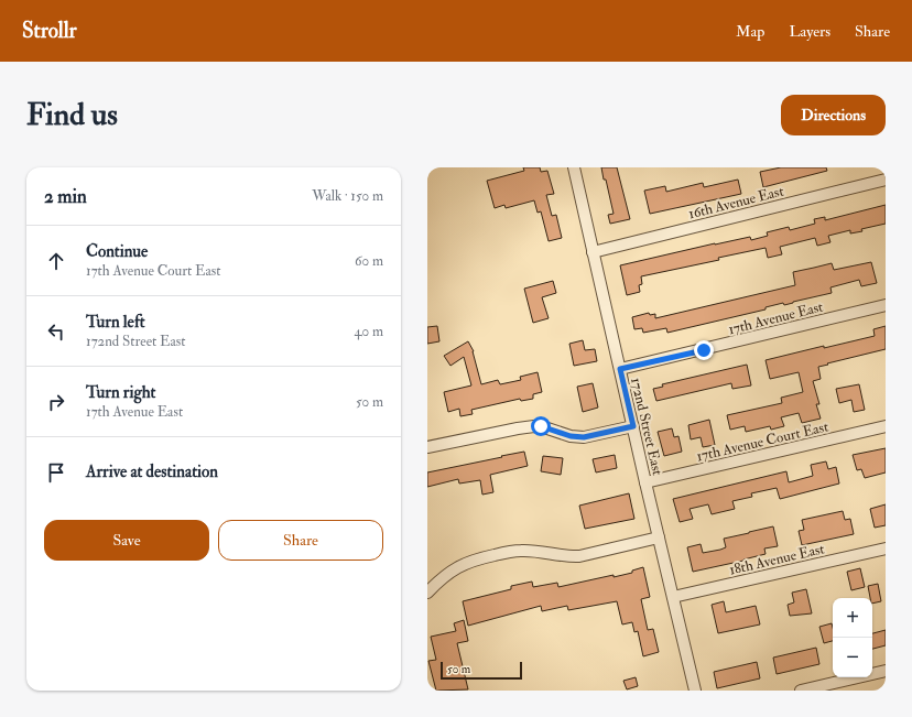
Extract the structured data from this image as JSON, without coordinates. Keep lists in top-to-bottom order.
{
  "streets": {
    "street": [
      "16th Avenue East",
      "17th Avenue East",
      "172nd Street East",
      "17th Avenue Court East",
      "18th Avenue East"
    ]
  },
  "crossings": [
    ["16th Avenue East", "172nd Street East"],
    ["17th Avenue East", "172nd Street East"],
    ["172nd Street East", "17th Avenue Court East"],
    ["172nd Street East", "18th Avenue East"]
  ],
  "scale_bar": "50 m",
  "page": {
    "header": "Strollr",
    "nav": ["Map", "Layers", "Share"],
    "buttons": [
      "Directions",
      ["Save", "Share"]
    ],
    "title": "Find us",
    "heading": ["2 min", "Walk · 150 m"],
    "list": [
      ["Continue", "17th Avenue Court East", "60 m"],
      ["Turn left", "172nd Street East", "40 m"],
      ["Turn right", "17th Avenue East", "50 m"],
      "Arrive at destination"
    ],
    "map_buttons": ["+", "−"],
    "scale": "50 m"
  }
}
